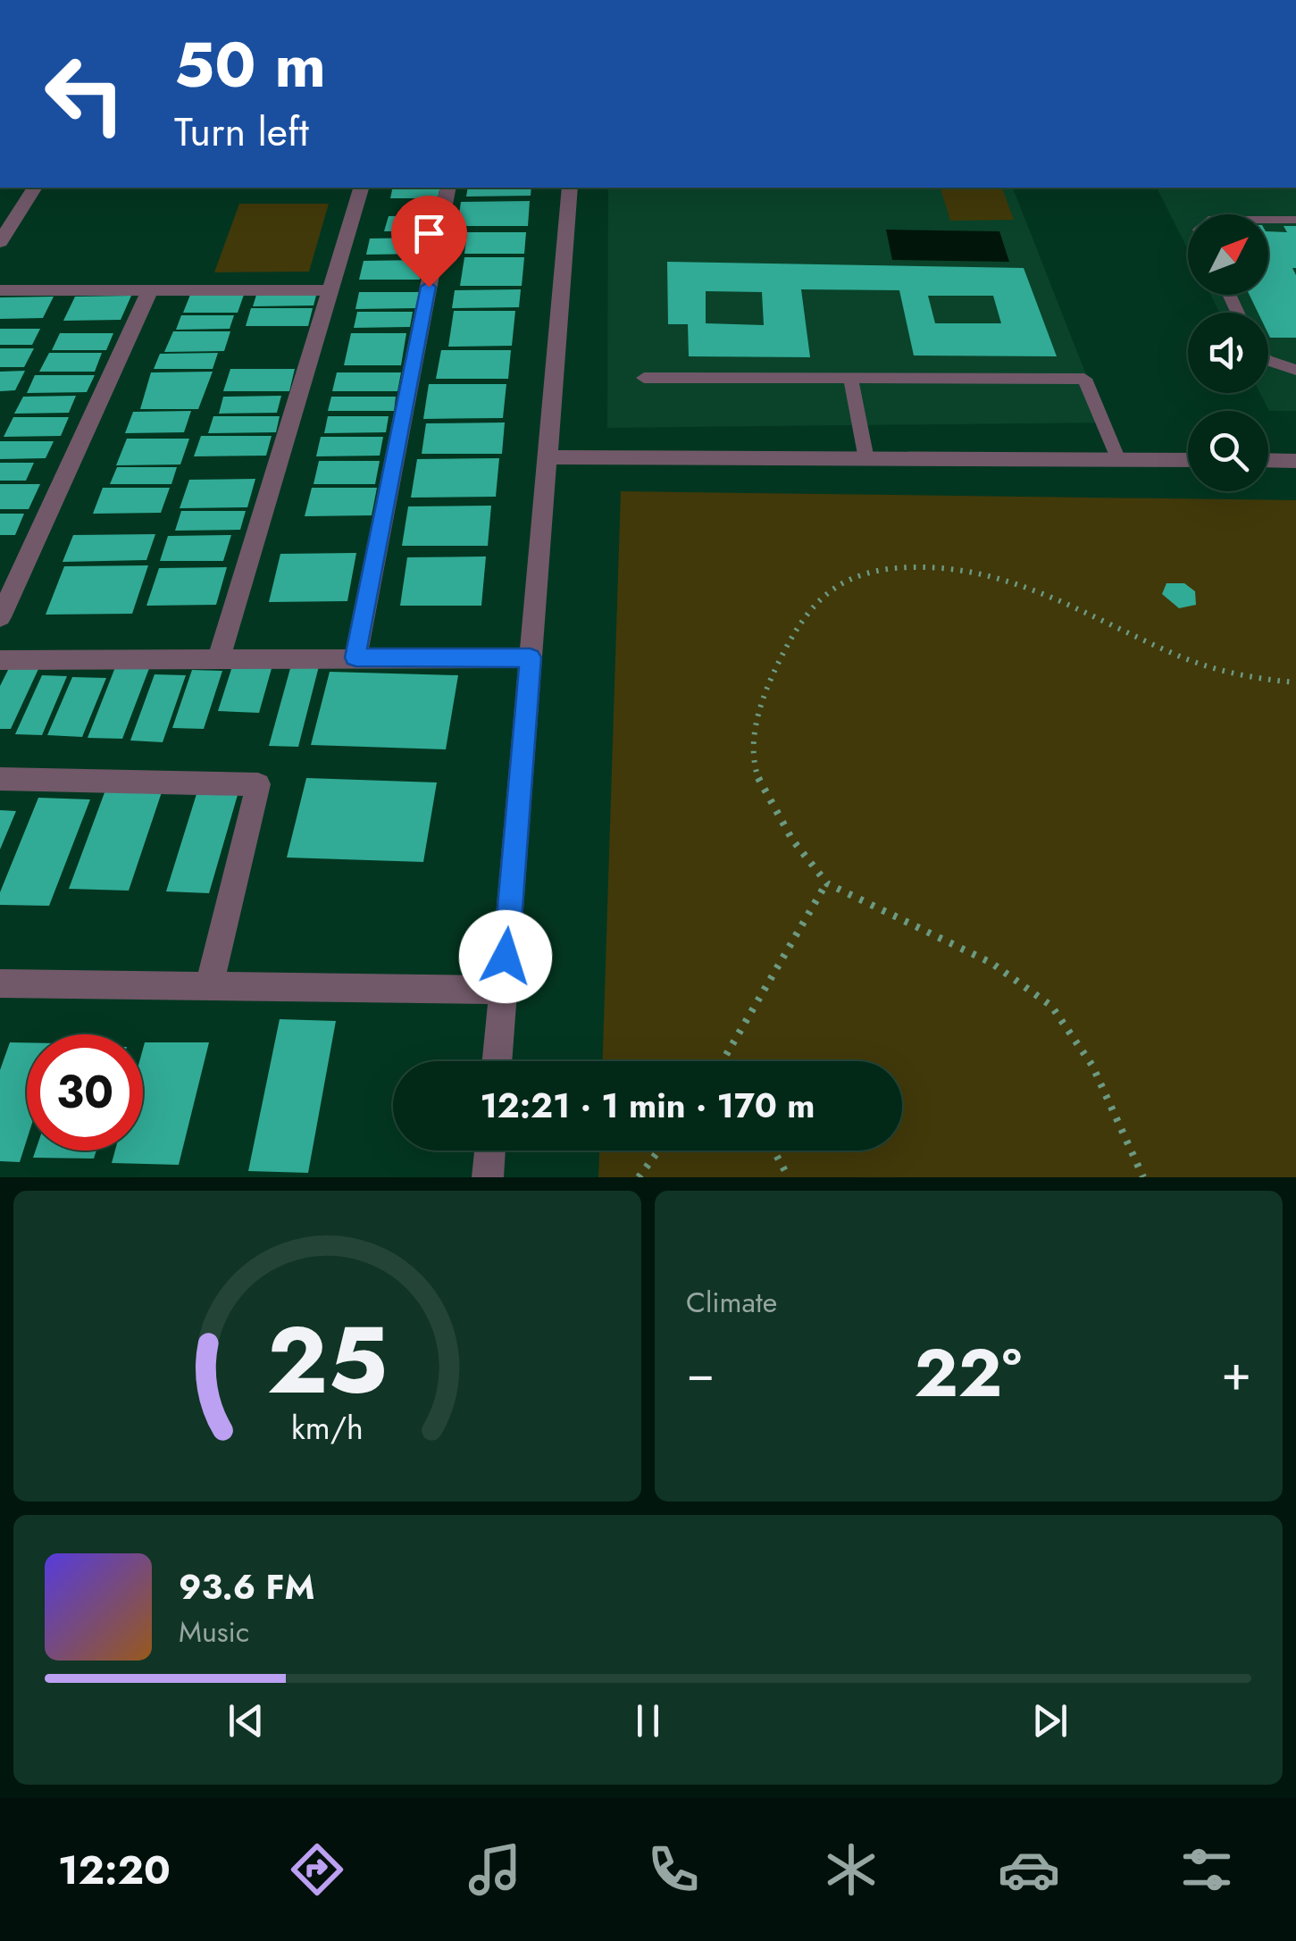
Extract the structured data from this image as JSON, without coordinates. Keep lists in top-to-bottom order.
{
  "north": "top right",
  "page": {
    "turn": ["50 m", "Turn left"],
    "limit": "30",
    "trip": "12:21 · 1 min · 170 m",
    "tile": "Climate",
    "heat": ["−", "22°", "+"],
    "song": ["93.6 FM", "Music"],
    "tabs": "12:20",
    "gauge": ["25", "km/h"]
  }
}
